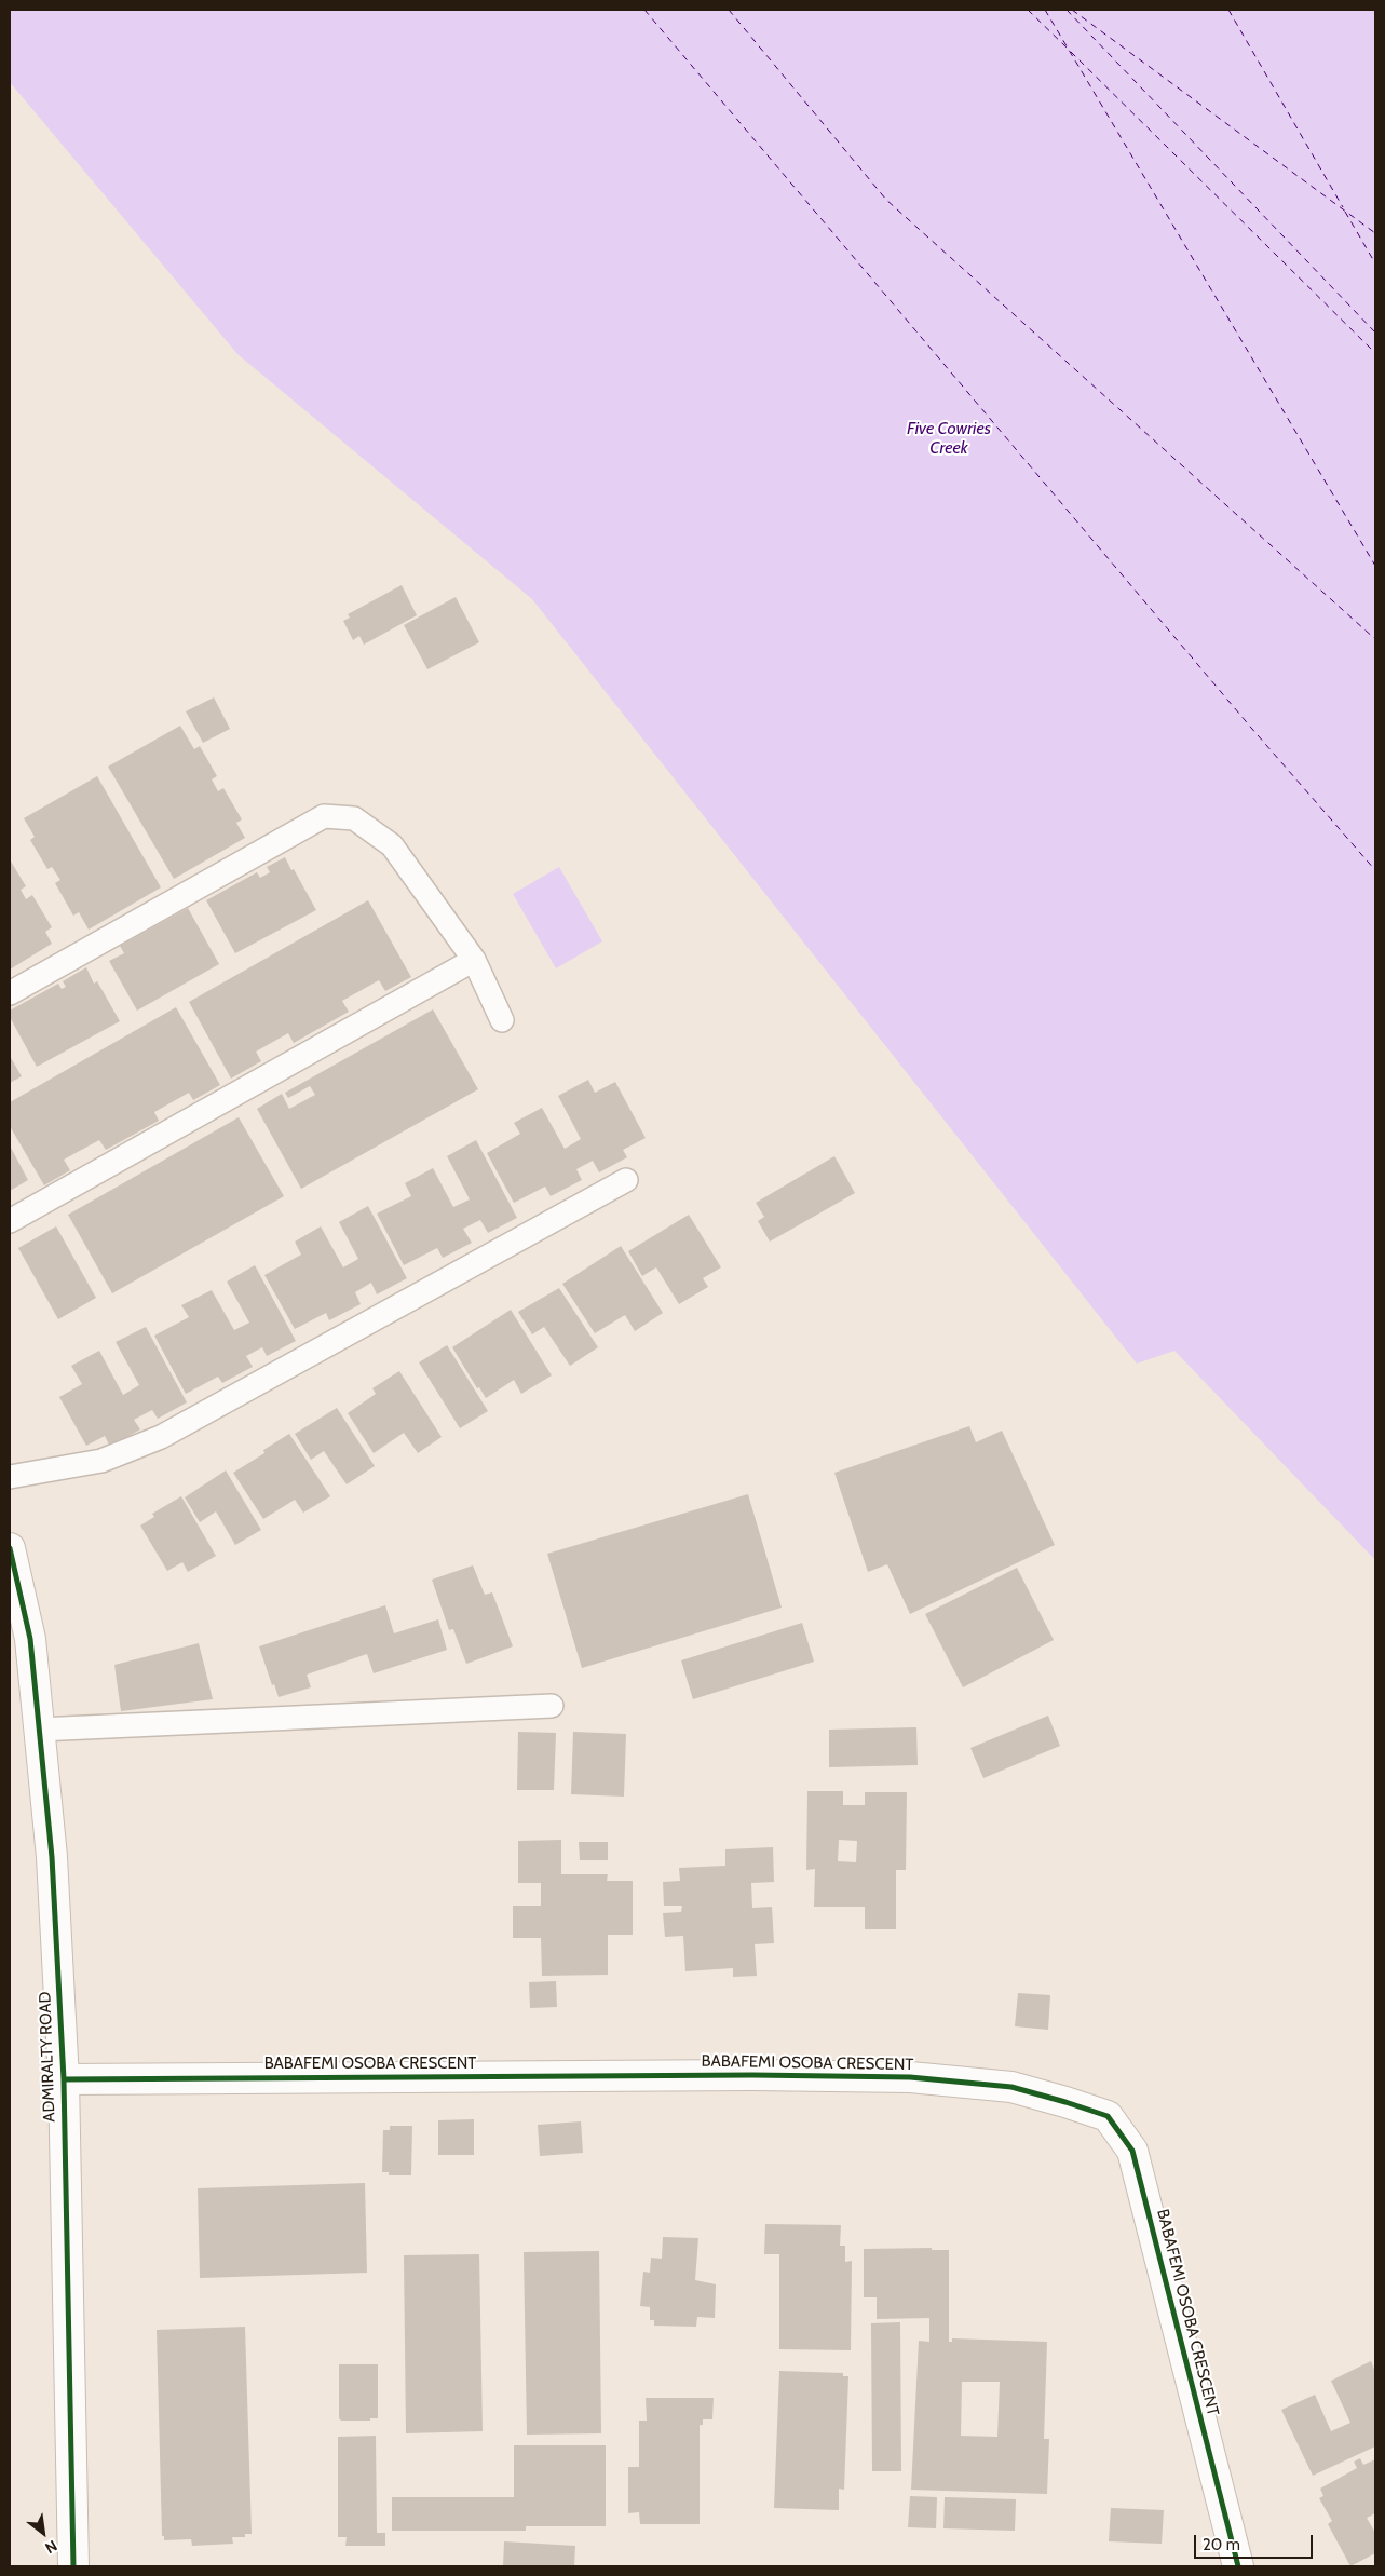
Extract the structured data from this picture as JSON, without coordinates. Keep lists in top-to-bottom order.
{
  "streets": {
    "street": ["ADMIRALTY ROAD", "BABAFEMI OSOBA CRESCENT"]
  },
  "crossings": [
    ["ADMIRALTY ROAD", "BABAFEMI OSOBA CRESCENT"]
  ],
  "water": ["Five Cowries Creek"],
  "scale_bar": "20 m",
  "north": "bottom right"
}
